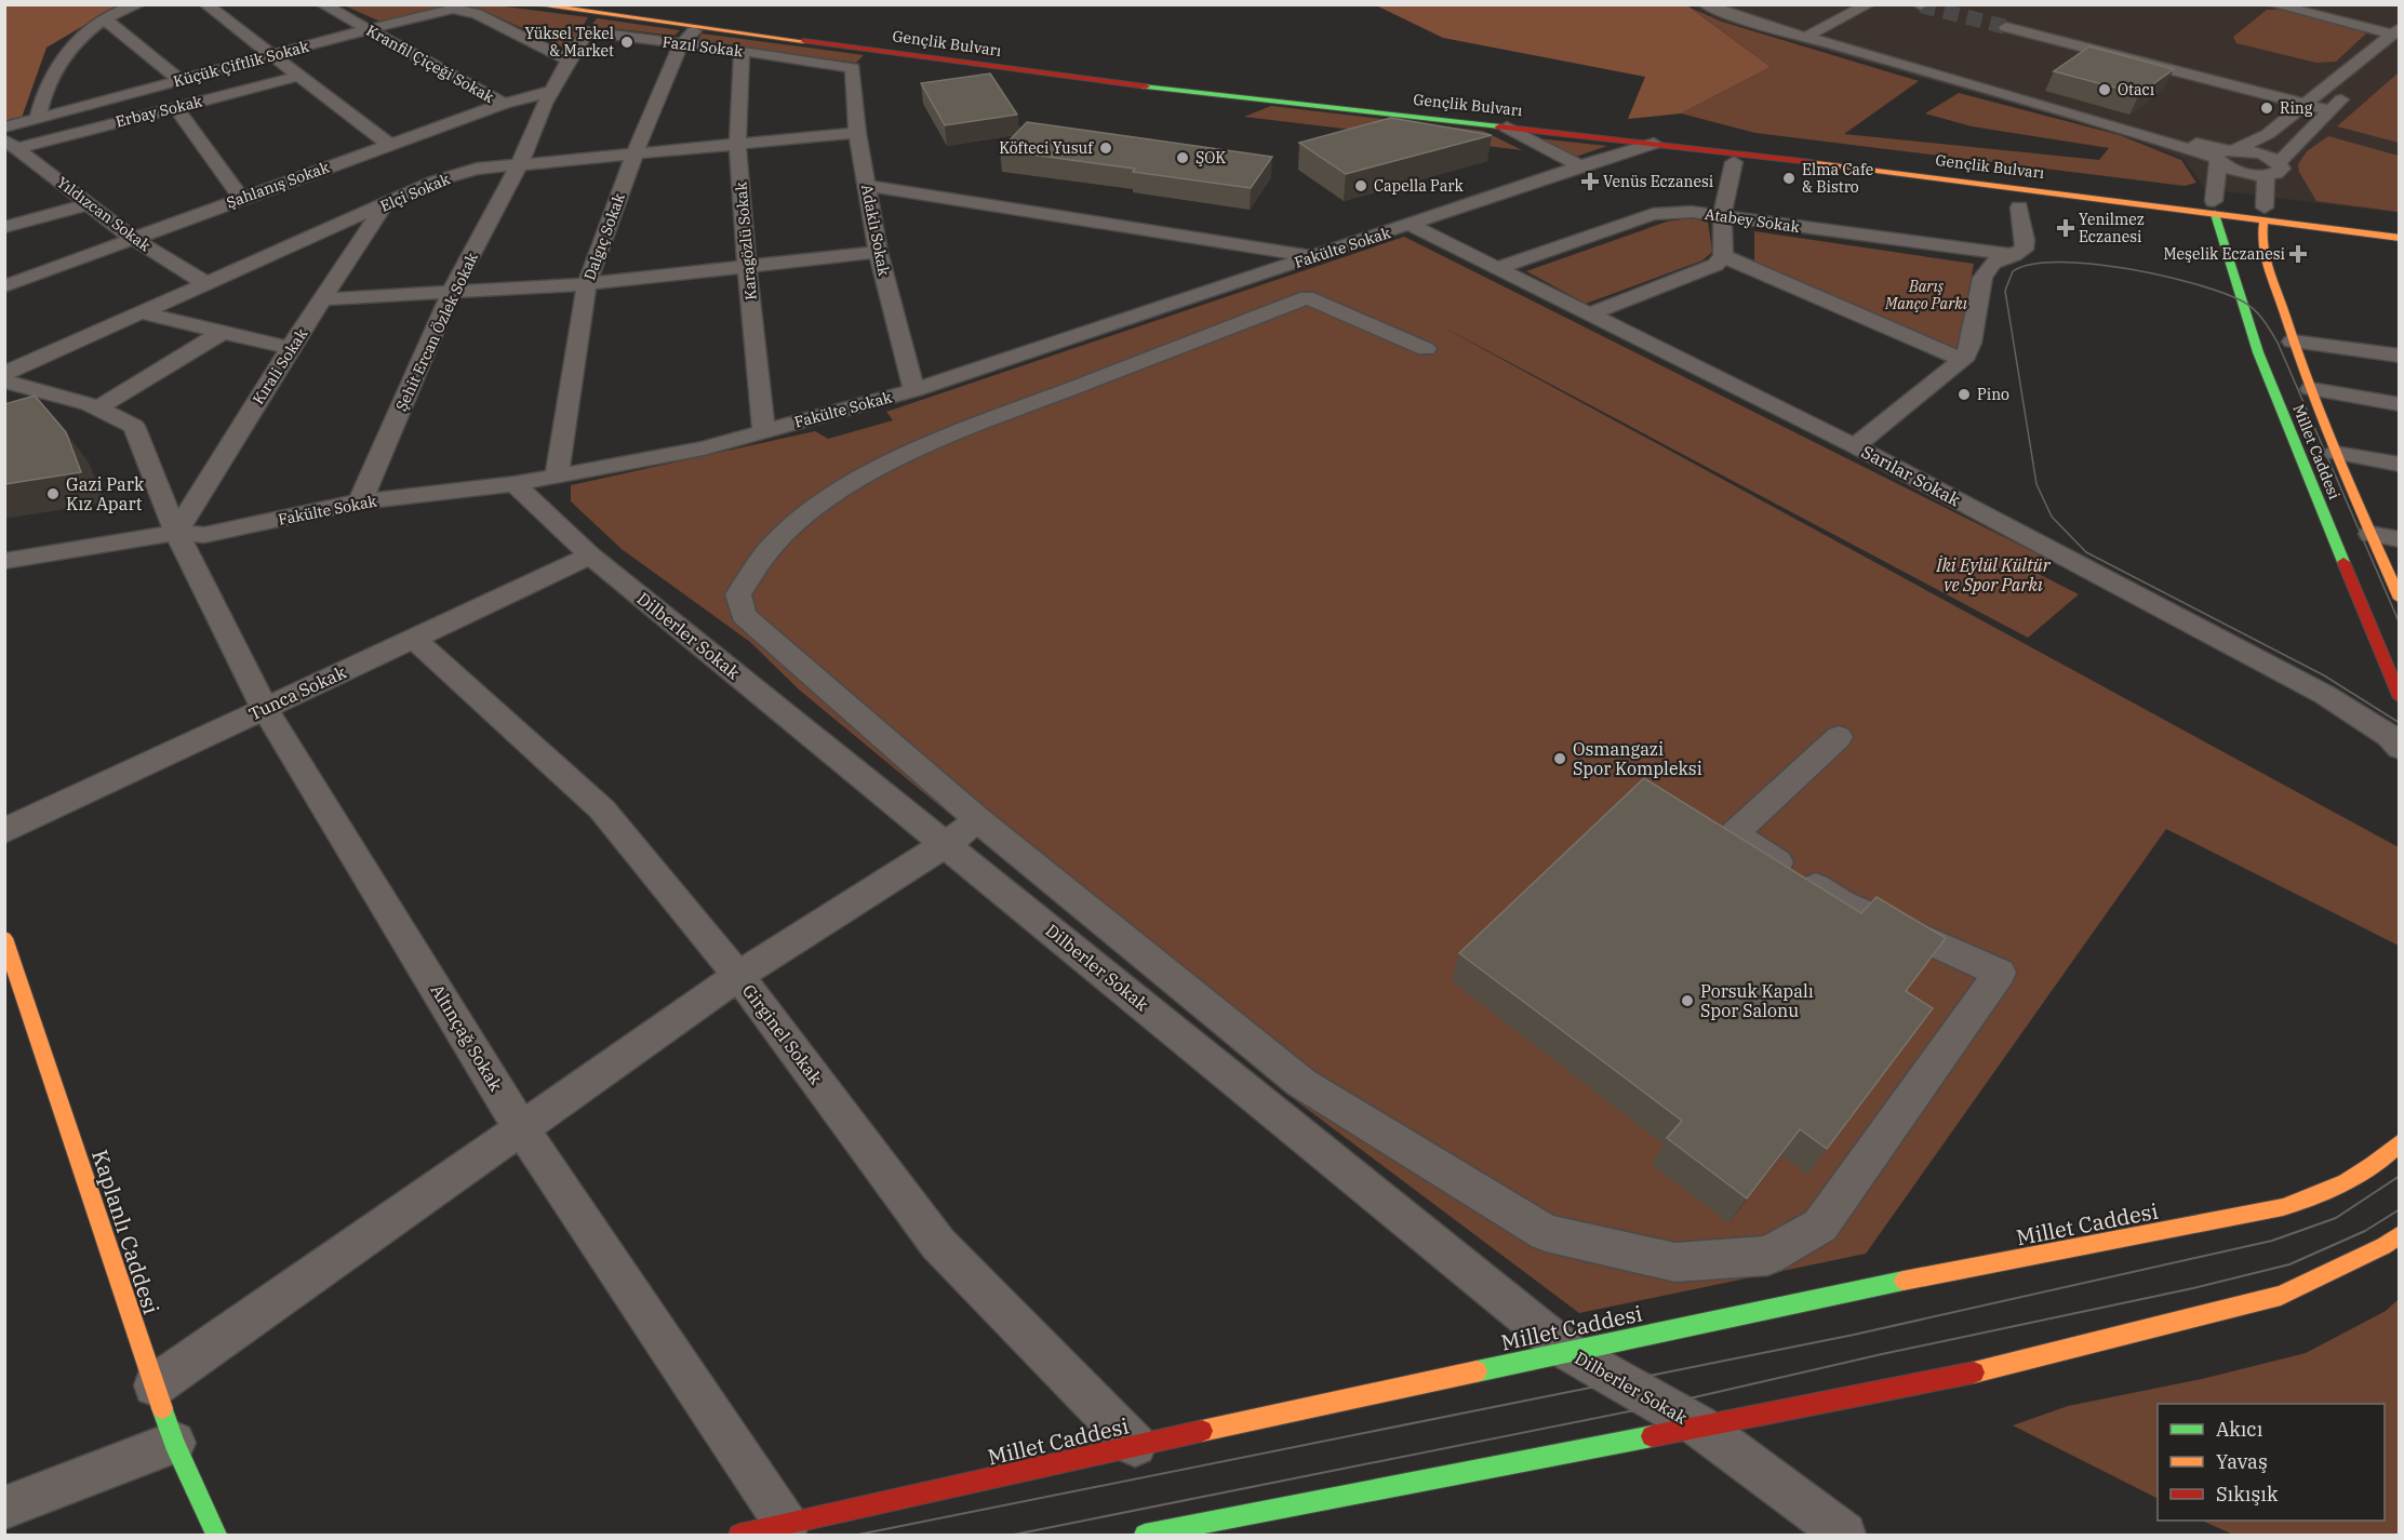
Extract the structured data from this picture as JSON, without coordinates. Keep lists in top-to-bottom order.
{
  "streets": {
    "main road": ["Gençlik Bulvarı", "Millet Caddesi", "Kaplanlı Caddesi"],
    "street": [
      "Fazıl Sokak",
      "Küçük Çiftlik Sokak",
      "Kranfil Çiçeği Sokak",
      "Erbay Sokak",
      "Şahlanış Sokak",
      "Elçi Sokak",
      "Yıldızcan Sokak",
      "Atabey Sokak",
      "Adaklı Sokak",
      "Dalgıç Sokak",
      "Karagözlü Sokak",
      "Fakülte Sokak",
      "Şehit Ercan Özlek Sokak",
      "Kırali Sokak",
      "Sarılar Sokak",
      "Dilberler Sokak",
      "Tunca Sokak",
      "Girginel Sokak",
      "Altınçağ Sokak"
    ]
  },
  "crossings": [
    ["Gençlik Bulvarı", "Fakülte Sokak"],
    ["Gençlik Bulvarı", "Millet Caddesi"],
    ["Fazıl Sokak", "Küçük Çiftlik Sokak"],
    ["Fazıl Sokak", "Adaklı Sokak"],
    ["Fazıl Sokak", "Dalgıç Sokak"],
    ["Fazıl Sokak", "Karagözlü Sokak"],
    ["Küçük Çiftlik Sokak", "Kranfil Çiçeği Sokak"],
    ["Kranfil Çiçeği Sokak", "Şahlanış Sokak"],
    ["Erbay Sokak", "Yıldızcan Sokak"],
    ["Şahlanış Sokak", "Yıldızcan Sokak"],
    ["Elçi Sokak", "Yıldızcan Sokak"],
    ["Elçi Sokak", "Adaklı Sokak"],
    ["Elçi Sokak", "Dalgıç Sokak"],
    ["Elçi Sokak", "Karagözlü Sokak"],
    ["Elçi Sokak", "Şehit Ercan Özlek Sokak"],
    ["Elçi Sokak", "Kırali Sokak"],
    ["Atabey Sokak", "Sarılar Sokak"],
    ["Adaklı Sokak", "Fakülte Sokak"],
    ["Dalgıç Sokak", "Fakülte Sokak"],
    ["Karagözlü Sokak", "Fakülte Sokak"],
    ["Fakülte Sokak", "Şehit Ercan Özlek Sokak"],
    ["Fakülte Sokak", "Kırali Sokak"],
    ["Fakülte Sokak", "Sarılar Sokak"],
    ["Fakülte Sokak", "Dilberler Sokak"],
    ["Fakülte Sokak", "Altınçağ Sokak"],
    ["Kırali Sokak", "Altınçağ Sokak"],
    ["Millet Caddesi", "Dilberler Sokak"],
    ["Millet Caddesi", "Girginel Sokak"],
    ["Millet Caddesi", "Altınçağ Sokak"],
    ["Dilberler Sokak", "Tunca Sokak"],
    ["Tunca Sokak", "Girginel Sokak"],
    ["Tunca Sokak", "Altınçağ Sokak"]
  ],
  "parks": ["Barış Manço Parkı", "İki Eylül Kültür ve Spor Parkı"],
  "places": {
    "other": [
      "Yüksel Tekel & Market",
      "Otacı",
      "Ring",
      "Köfteci Yusuf",
      "ŞOK",
      "Elma Cafe & Bistro",
      "Capella Park",
      "Pino",
      "Gazi Park Kız Apart",
      "Osmangazi Spor Kompleksi",
      "Porsuk Kapalı Spor Salonu"
    ],
    "health": ["Venüs Eczanesi", "Yenilmez Eczanesi", "Meşelik Eczanesi"]
  },
  "legend": ["Akıcı", "Yavaş", "Sıkışık"]
}
